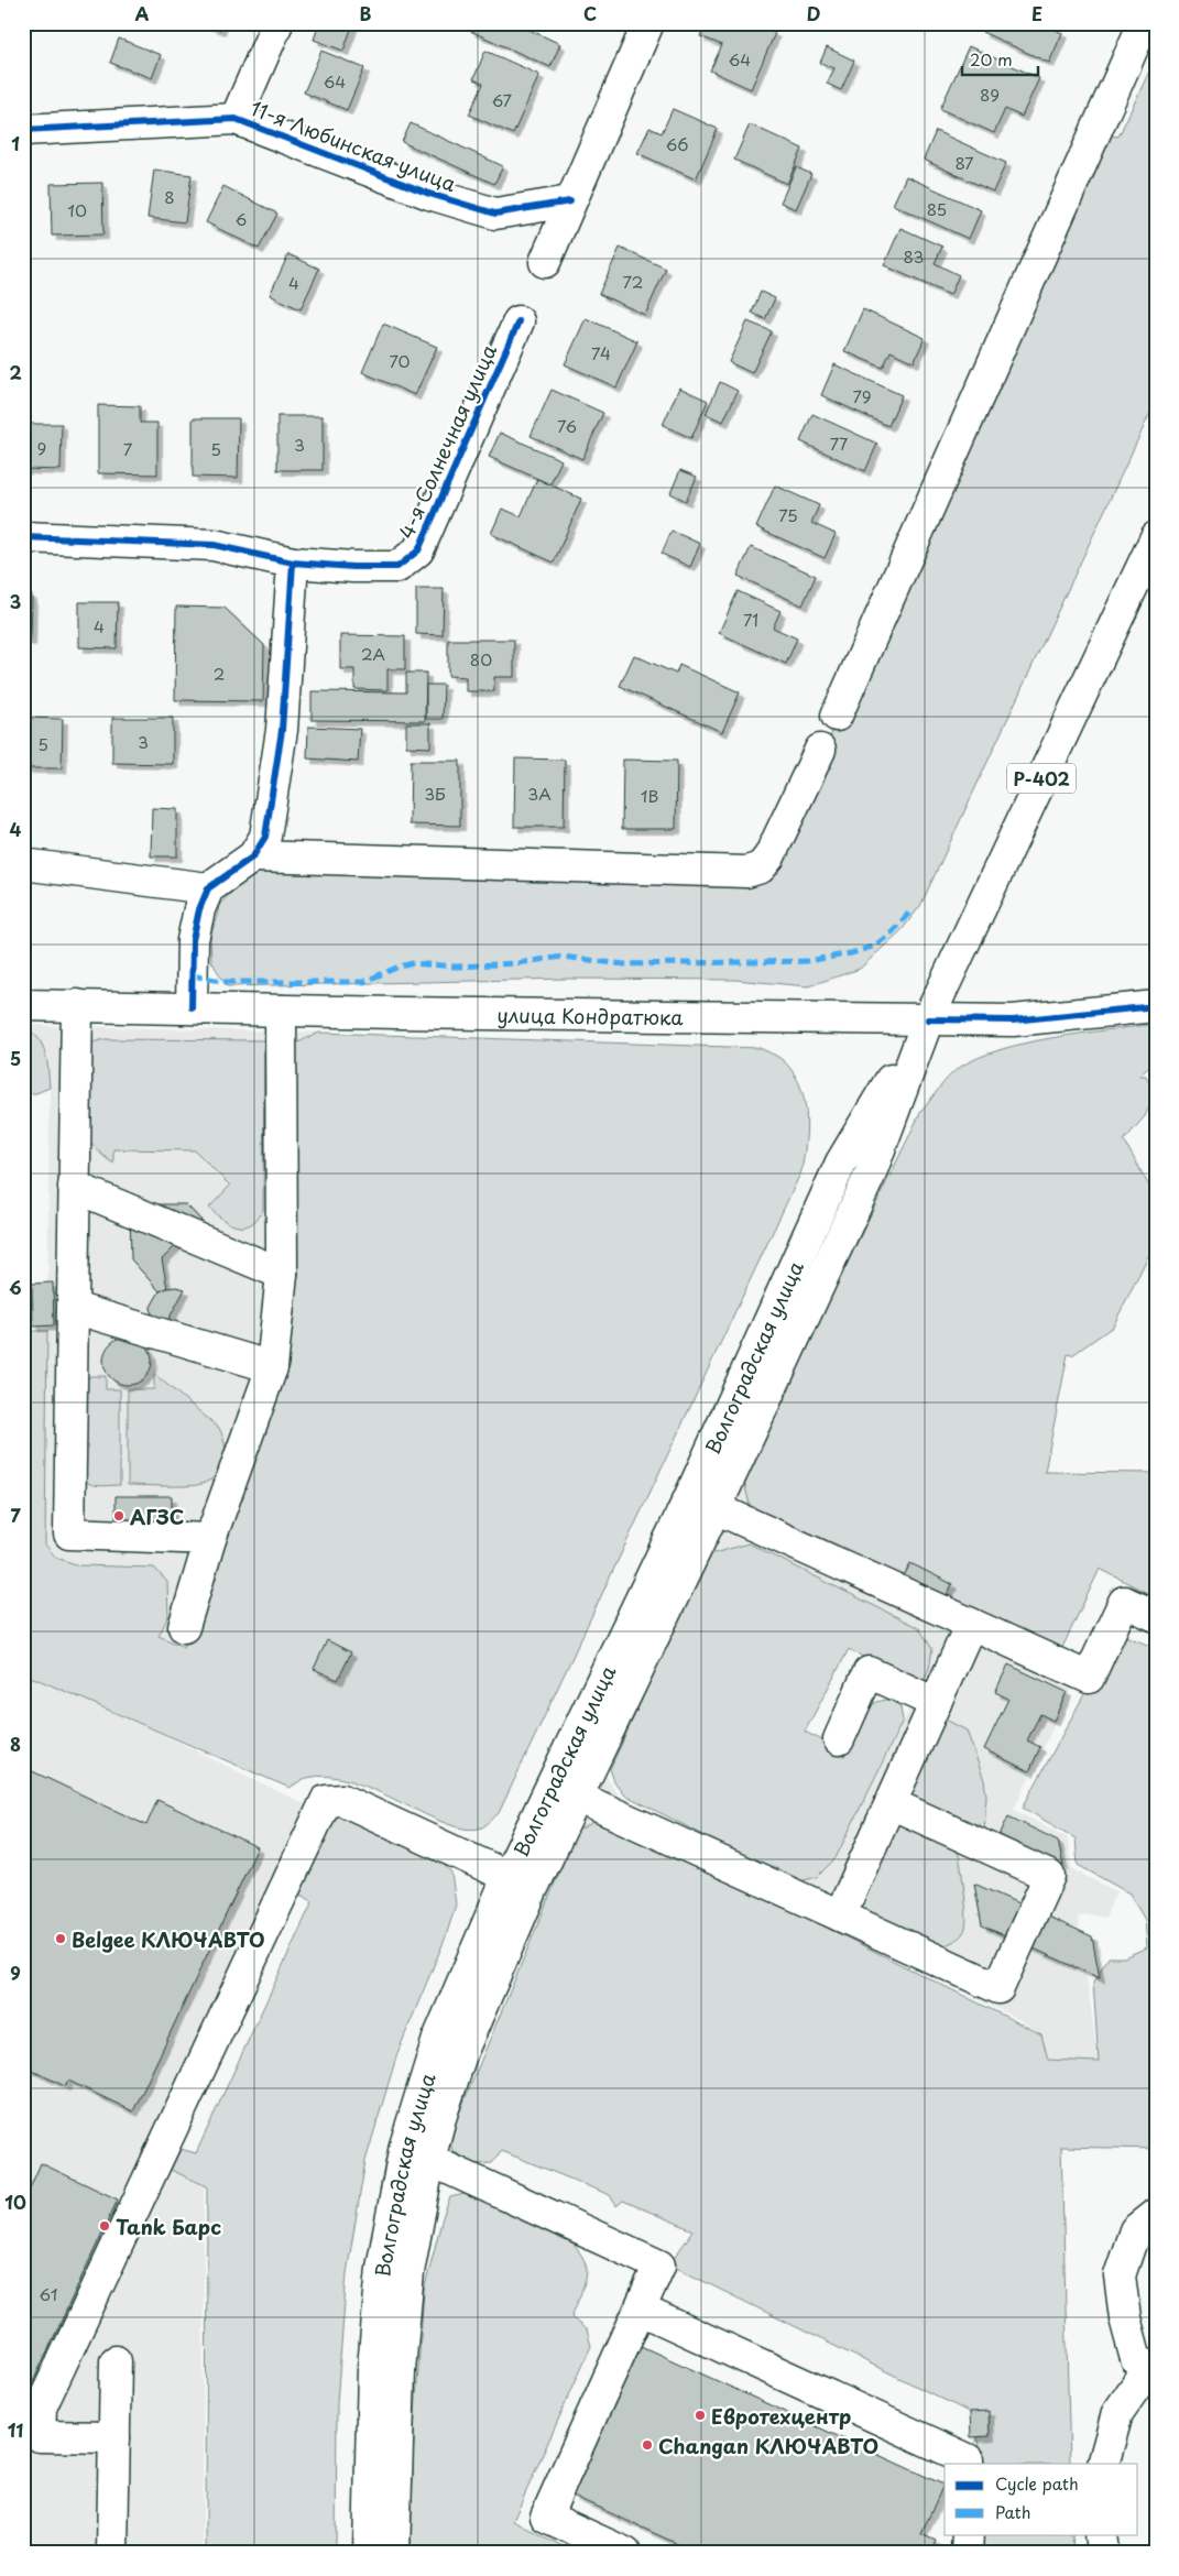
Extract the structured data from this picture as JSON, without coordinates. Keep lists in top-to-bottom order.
{
  "streets": {
    "main road": [
      "11-я Любинская улица",
      "4-я Солнечная улица",
      "Р-402",
      "улица Кондратюка",
      "Волгоградская улица"
    ]
  },
  "crossings": [
    ["улица Кондратюка", "Волгоградская улица"]
  ],
  "places": [
    "АГЗС",
    "Belgee КЛЮЧАВТО",
    "Tank Барс",
    "Евротехцентр",
    "Changan КЛЮЧАВТО"
  ],
  "house_numbers": [
    "64",
    "64",
    "89",
    "67",
    "66",
    "87",
    "8",
    "85",
    "10",
    "6",
    "83",
    "72",
    "4",
    "74",
    "70",
    "79",
    "76",
    "77",
    "3",
    "9",
    "7",
    "5",
    "75",
    "71",
    "4",
    "2А",
    "80",
    "2",
    "3",
    "5",
    "3Б",
    "3А",
    "1В",
    "61"
  ],
  "legend": ["Cycle path", "Path"],
  "scale_bar": "20 m",
  "grid": {
    "columns": [
      "A",
      "B",
      "C",
      "D",
      "E"
    ],
    "rows": [
      "1",
      "2",
      "3",
      "4",
      "5",
      "6",
      "7",
      "8",
      "9",
      "10",
      "11"
    ]
  }
}
